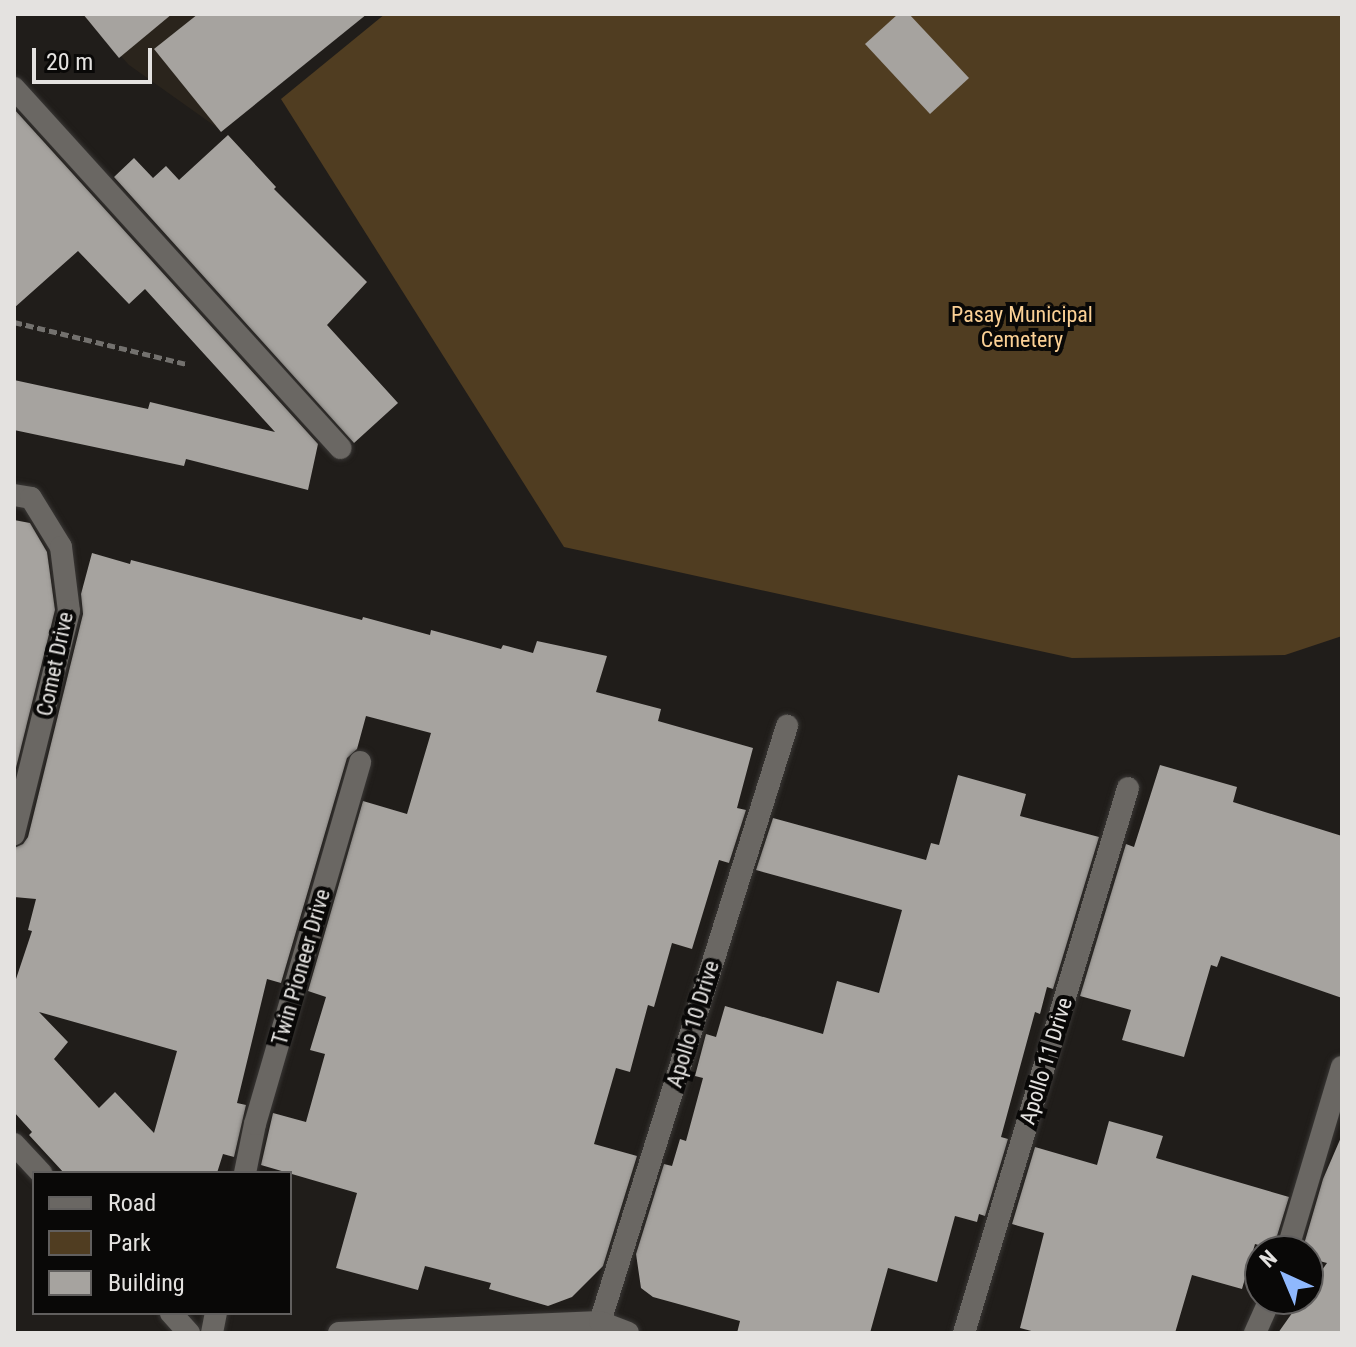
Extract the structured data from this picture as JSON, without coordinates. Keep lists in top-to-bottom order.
{
  "streets": {
    "street": [
      "Comet Drive",
      "Twin Pioneer Drive",
      "Apollo 10 Drive",
      "Apollo 11 Drive"
    ]
  },
  "parks": ["Pasay Municipal Cemetery"],
  "legend": ["Road", "Park", "Building"],
  "scale_bar": "20 m",
  "north": "top left"
}
